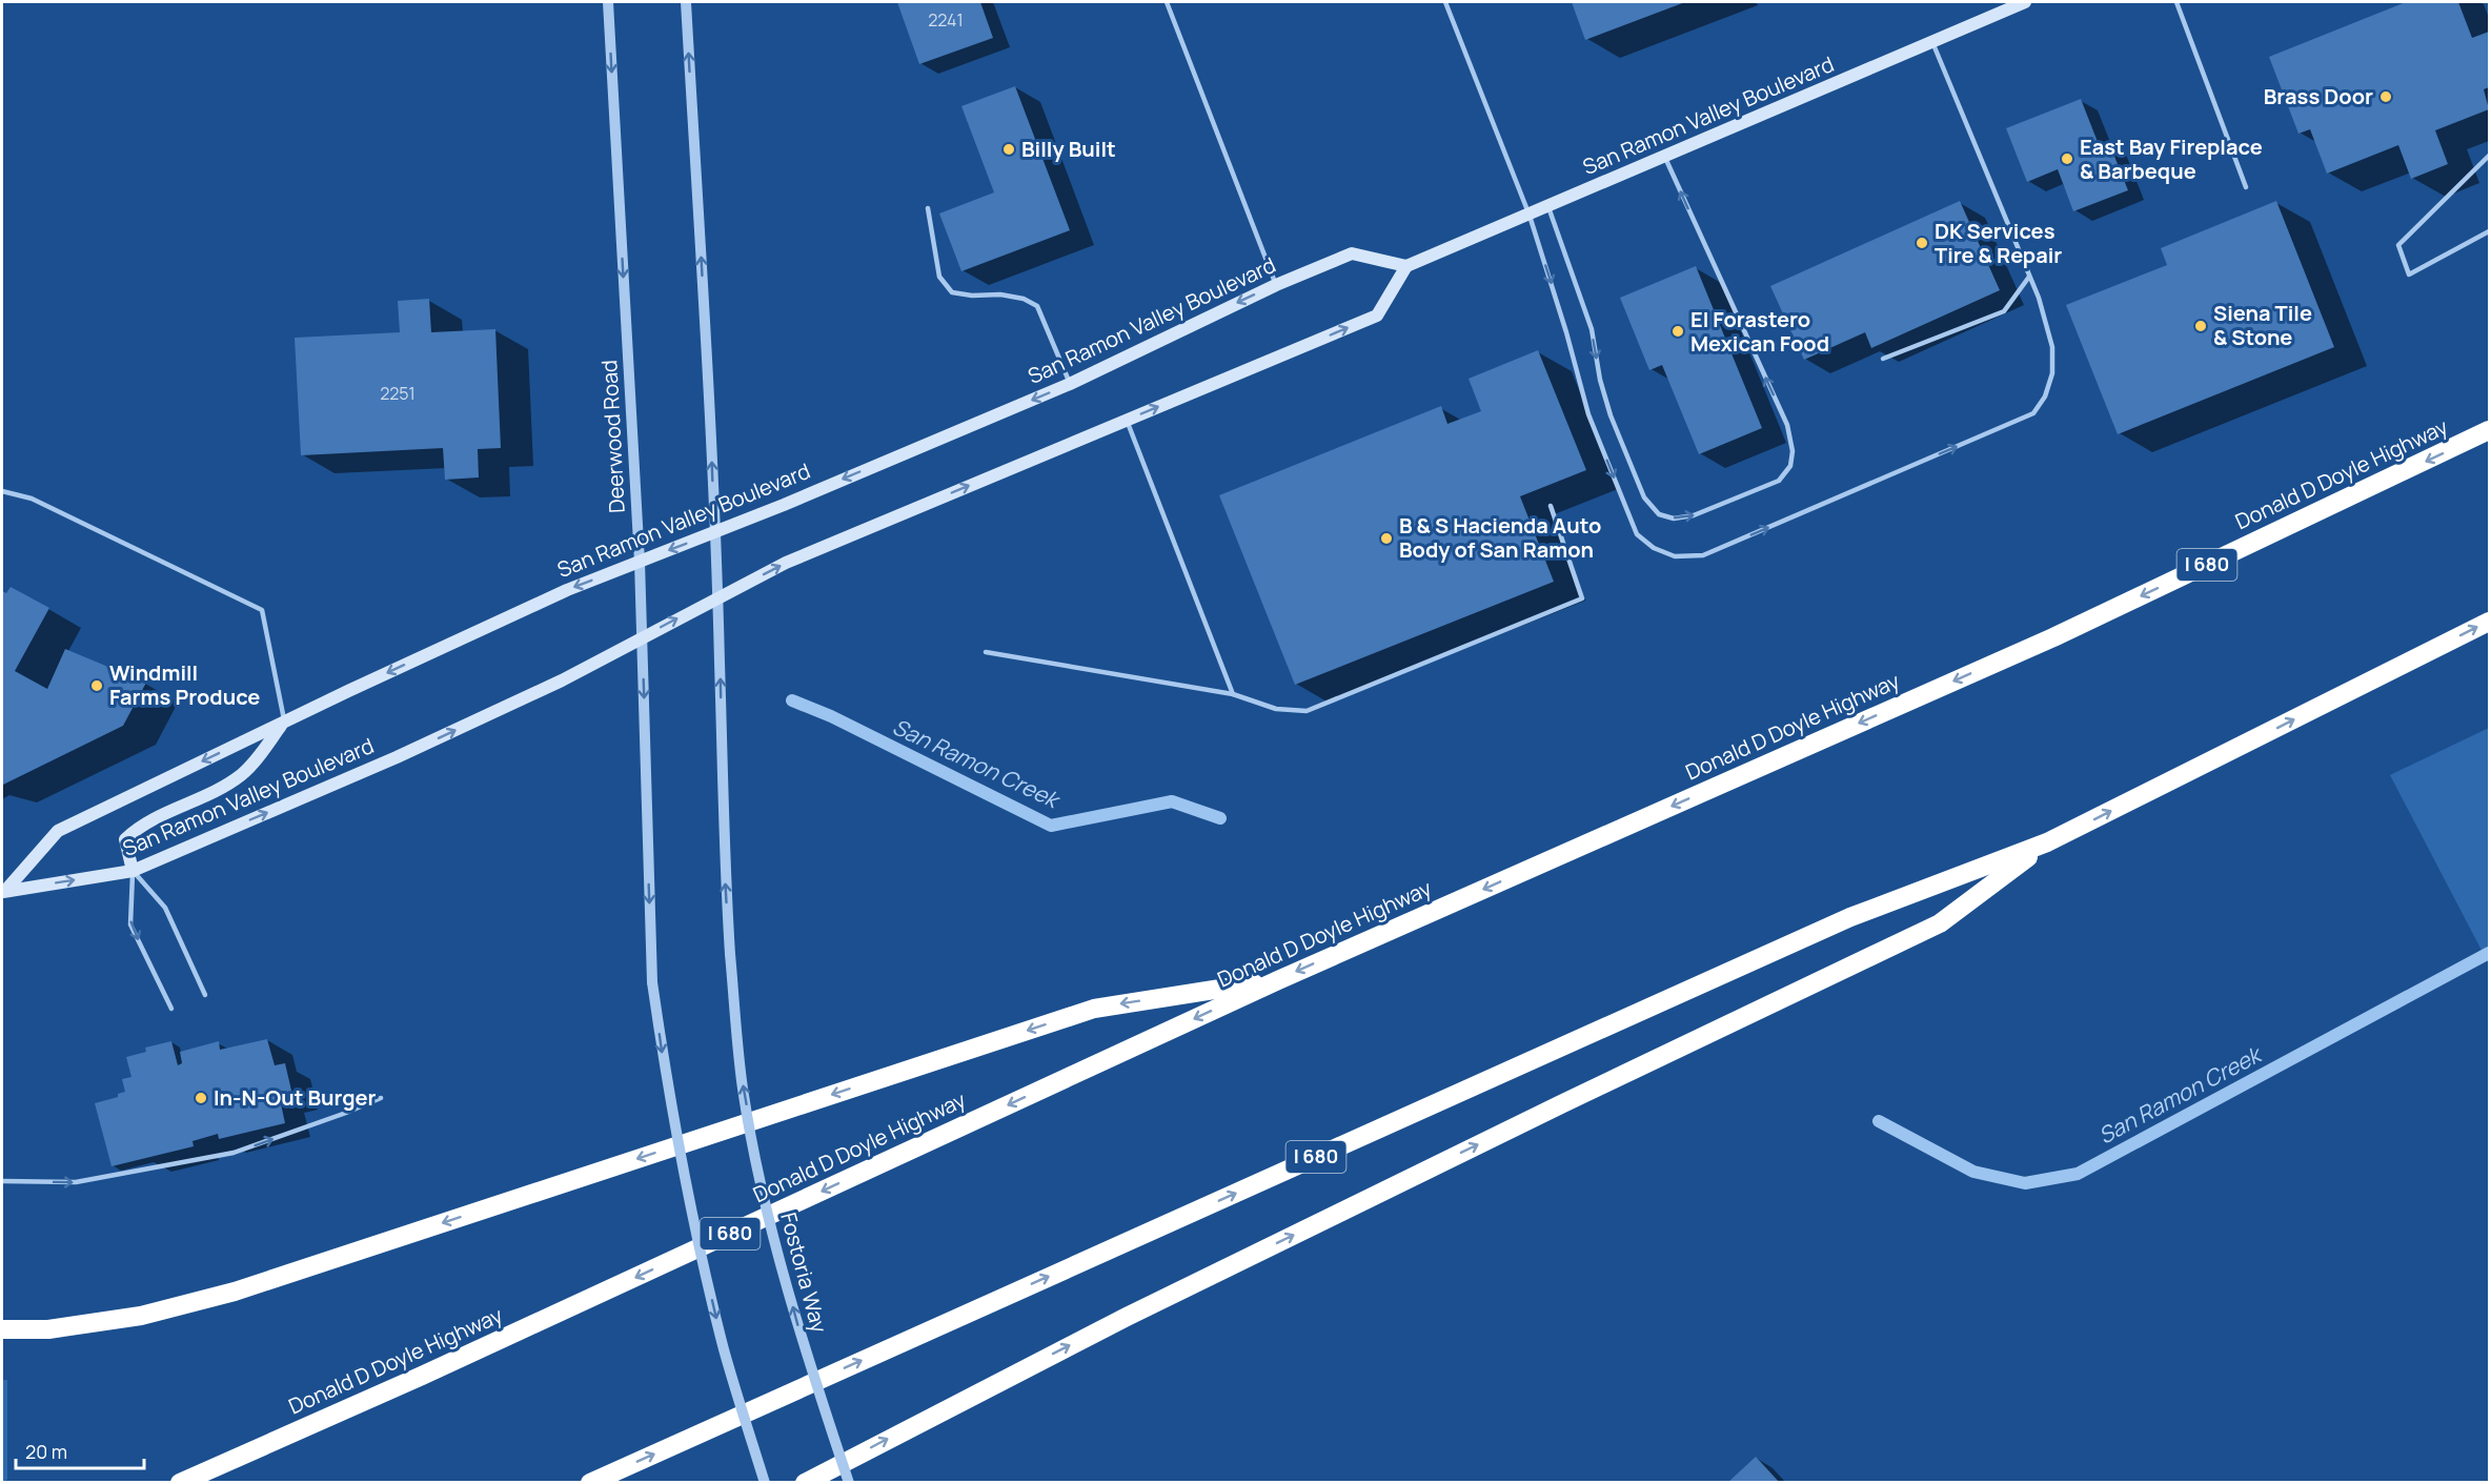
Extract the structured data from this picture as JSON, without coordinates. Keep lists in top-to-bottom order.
{
  "streets": {
    "highway": ["Donald D Doyle Highway", "I 680"],
    "main road": ["San Ramon Valley Boulevard"],
    "street": ["Deerwood Road", "Fostoria Way"]
  },
  "crossings": [
    ["San Ramon Valley Boulevard", "Deerwood Road"],
    ["San Ramon Valley Boulevard", "Fostoria Way"]
  ],
  "one_way": ["Fostoria Way"],
  "water": ["San Ramon Creek"],
  "places": [
    "Brass Door",
    "Billy Built",
    "East Bay Fireplace & Barbeque",
    "DK Services Tire & Repair",
    "Siena Tile & Stone",
    "El Forastero Mexican Food",
    "B & S Hacienda Auto Body of San Ramon",
    "Windmill Farms Produce",
    "In-N-Out Burger"
  ],
  "house_numbers": ["2241", "2251"],
  "scale_bar": "20 m"
}
